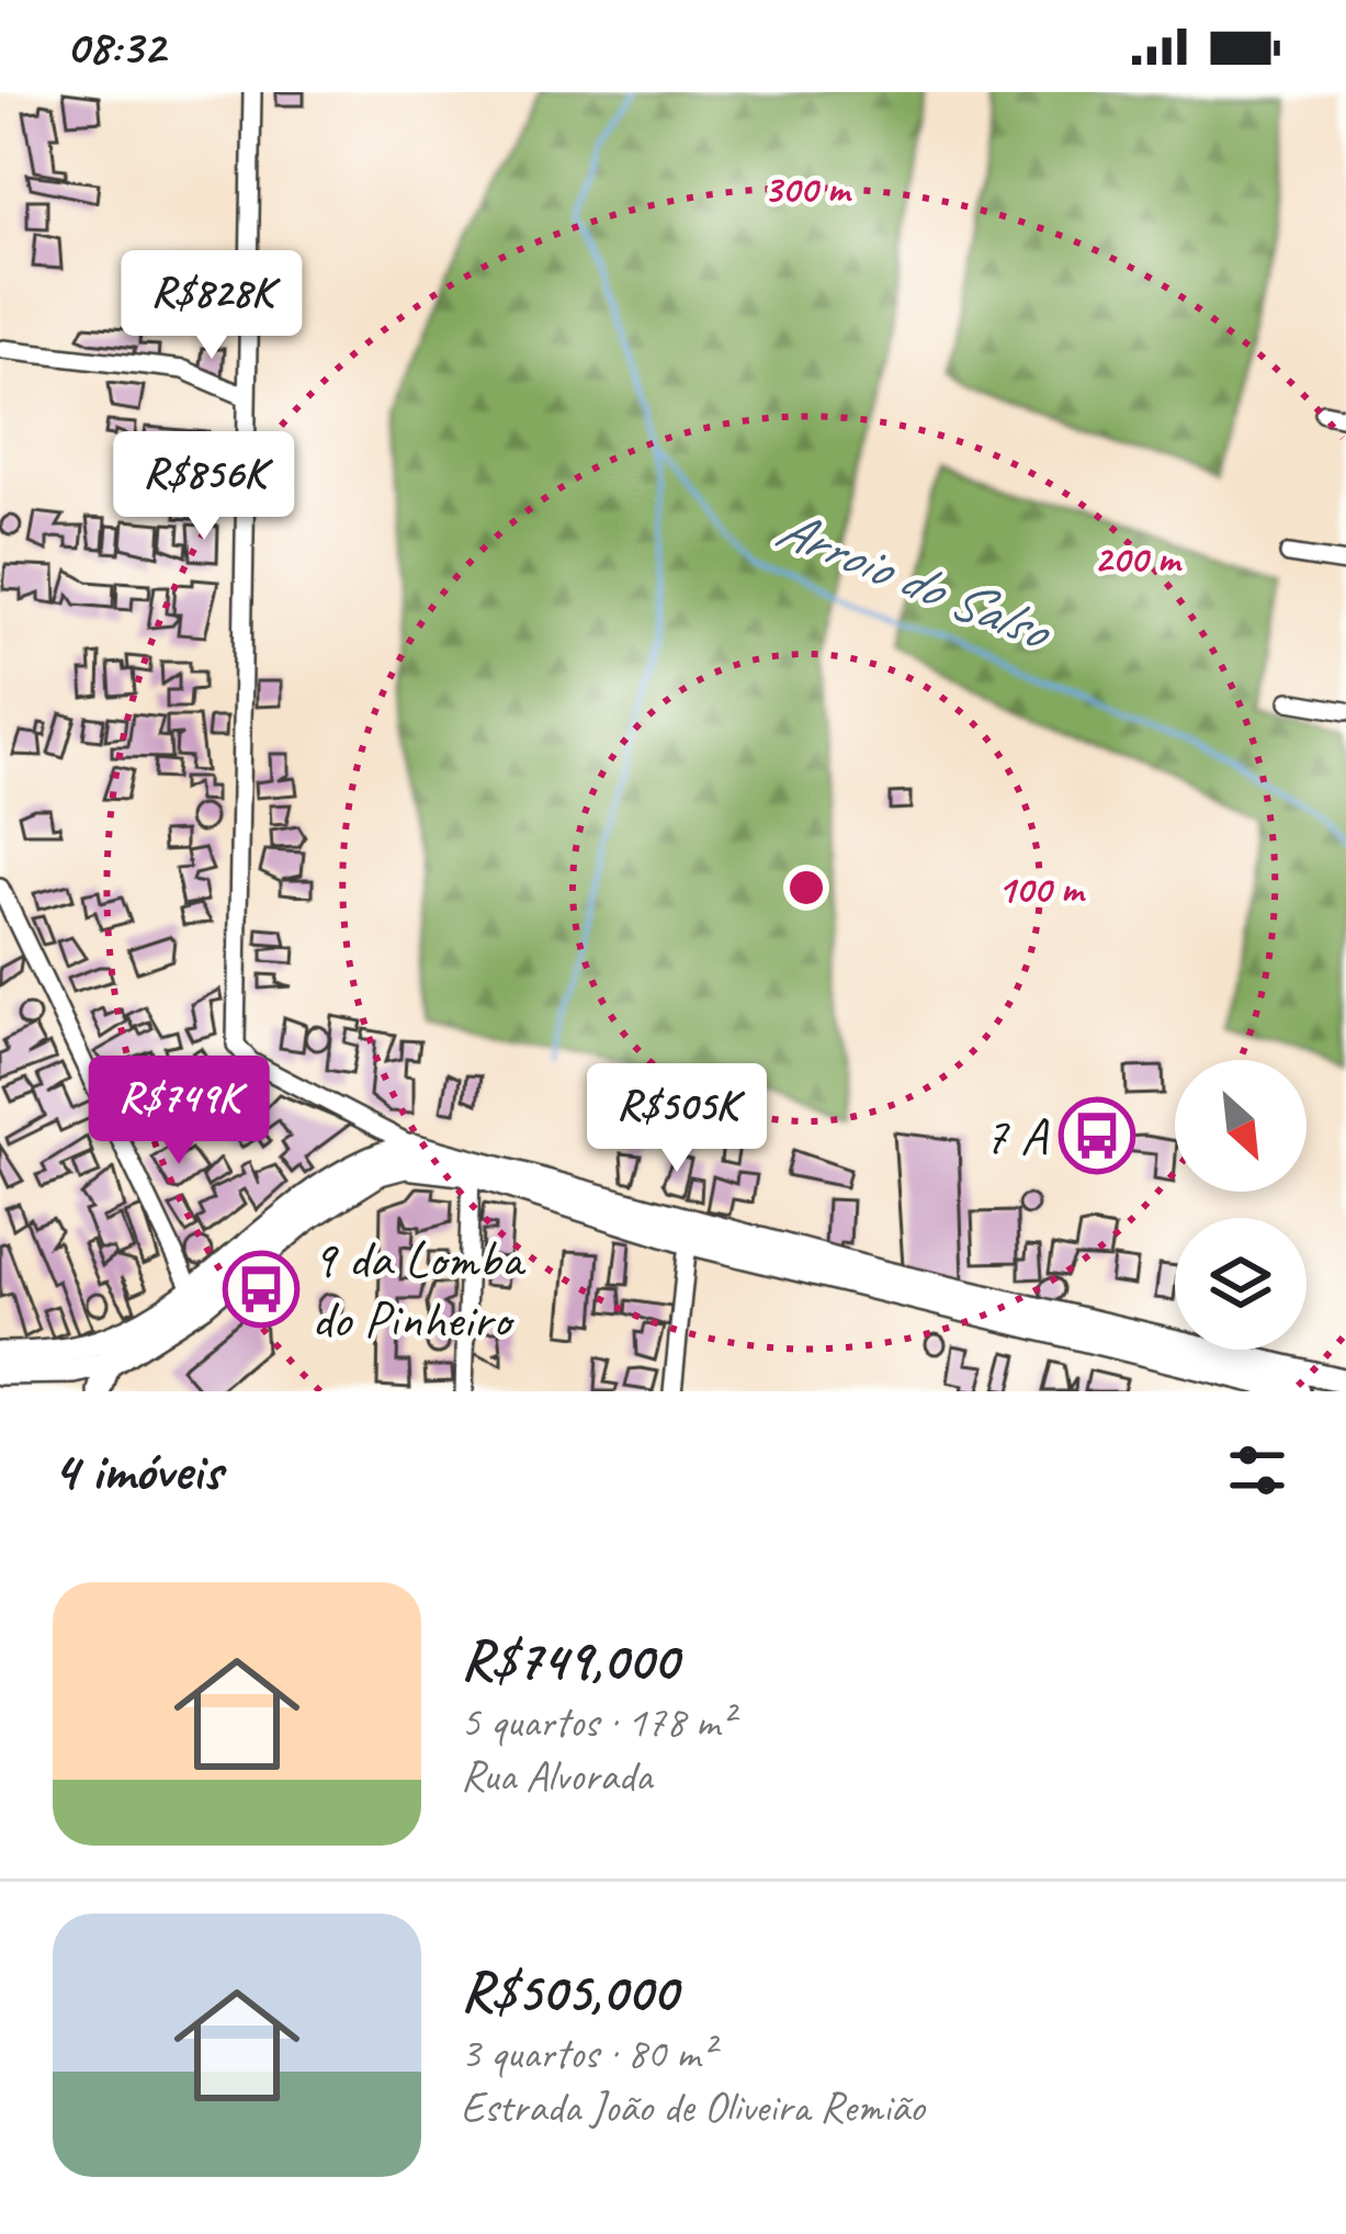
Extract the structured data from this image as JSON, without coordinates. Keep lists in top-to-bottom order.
{
  "water": ["Arroio do Salso"],
  "places": {
    "bus stop": ["7 A", "9 da Lomba do Pinheiro"]
  },
  "north": "bottom right",
  "page": {
    "status": "08:32",
    "price": [
      "R$828K",
      "R$856K",
      "R$749K",
      "R$505K"
    ],
    "heading": "4 imóveis",
    "list": [
      {
        "name": "R$749,000",
        "note": "5 quartos · 178 m² · Rua Alvorada"
      },
      {
        "name": "R$505,000",
        "note": "3 quartos · 80 m² · Estrada João de Oliveira Remião"
      }
    ]
  },
  "rings": ["300 m", "200 m", "100 m"]
}
